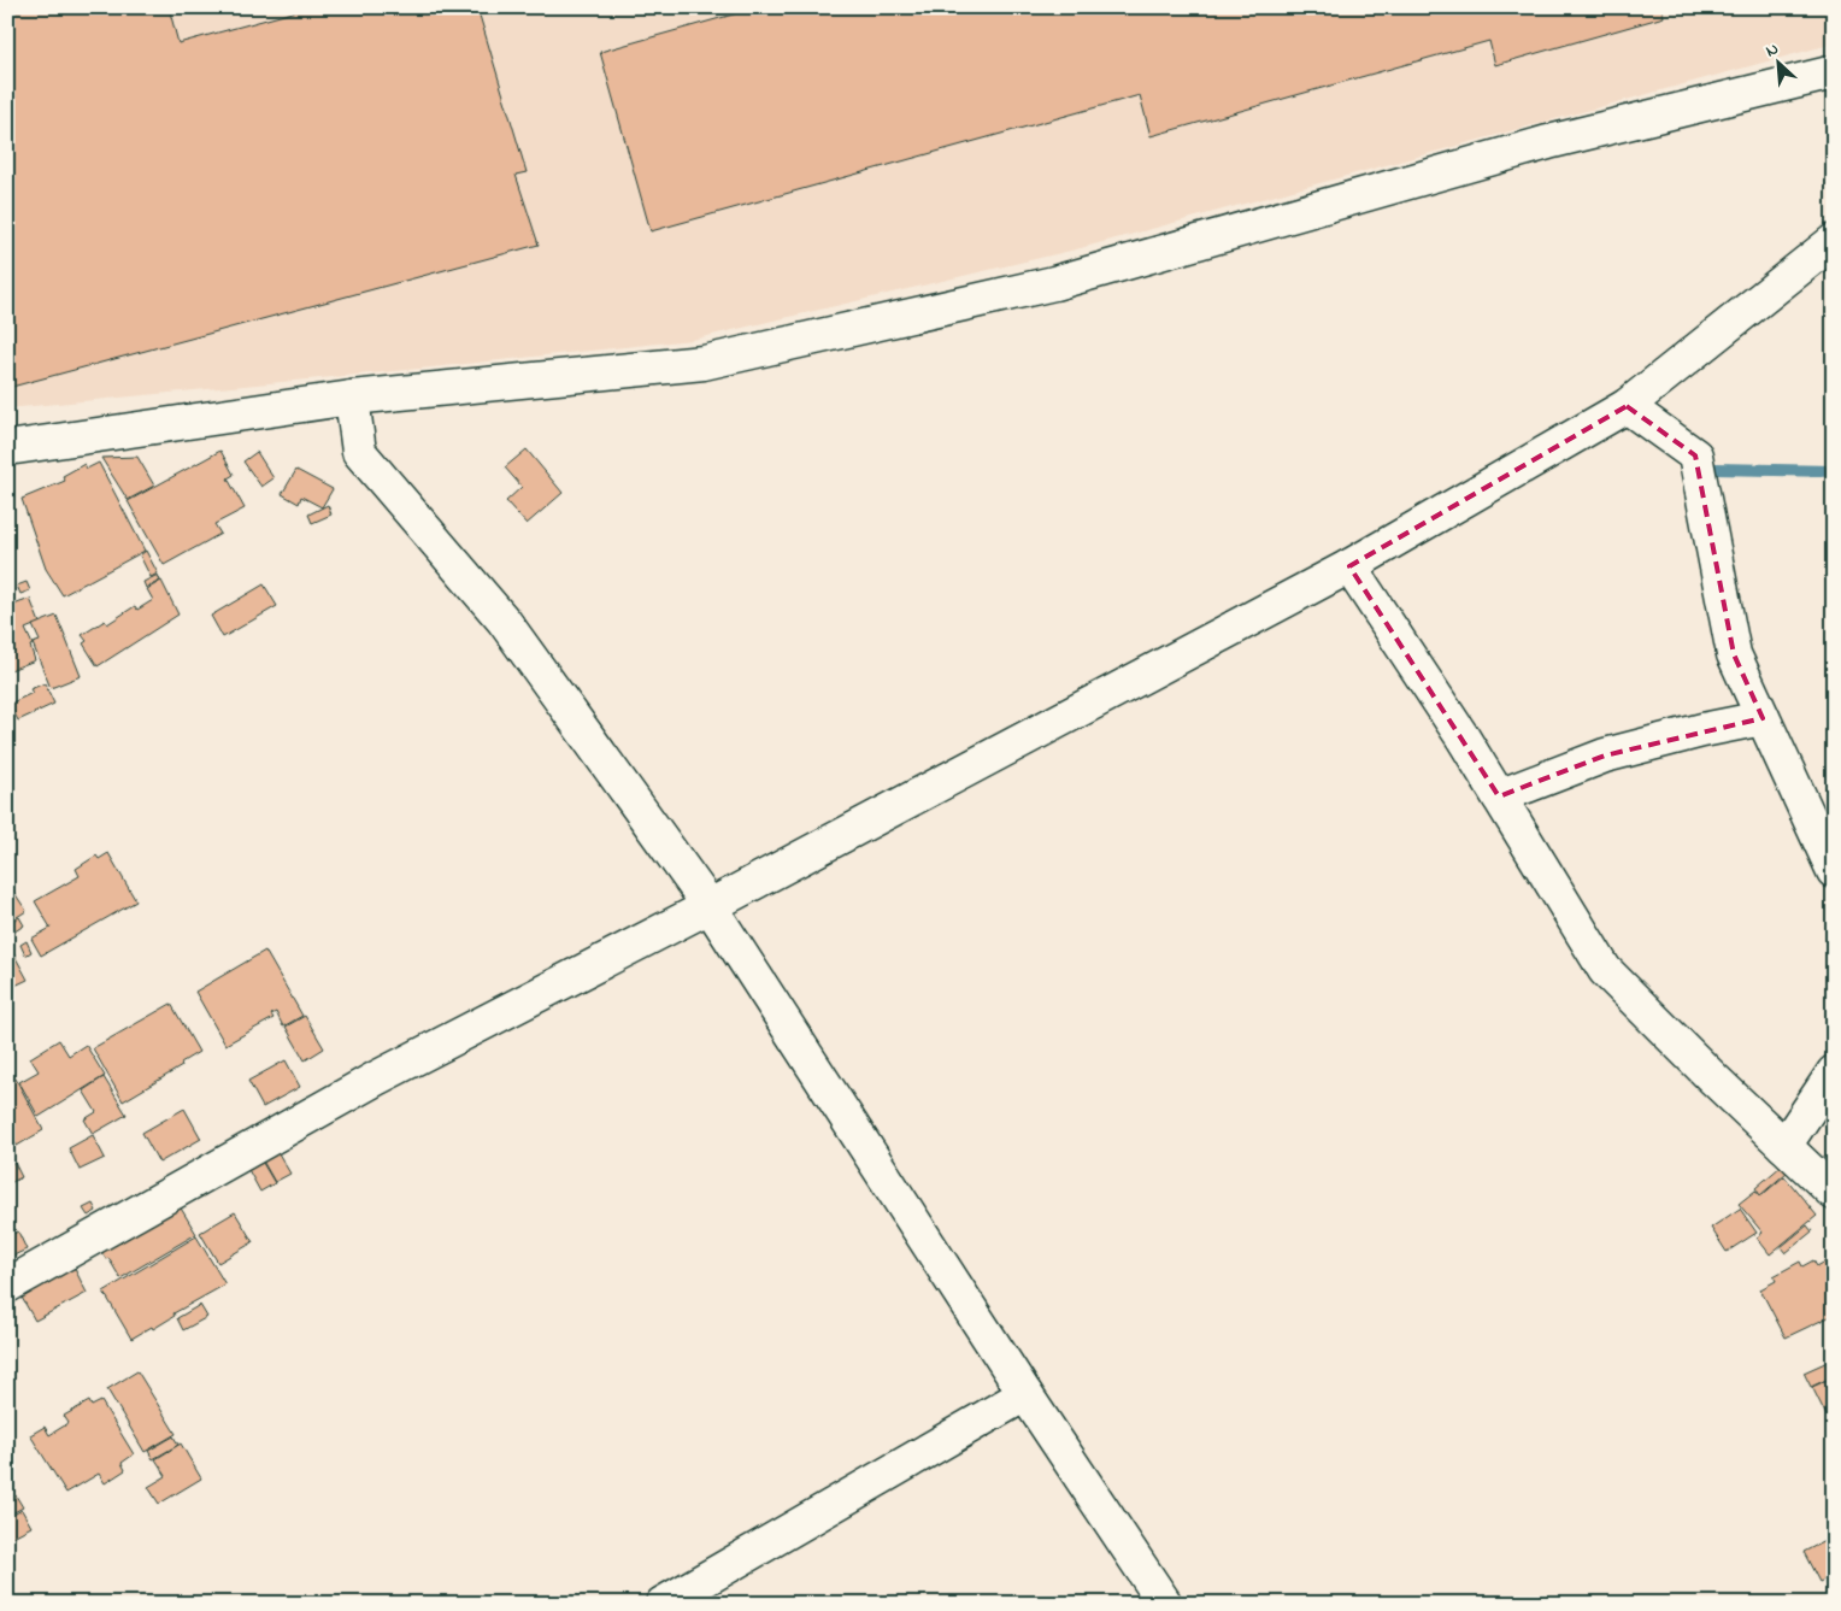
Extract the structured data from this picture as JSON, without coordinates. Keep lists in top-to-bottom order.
{
  "north": "top left"
}
